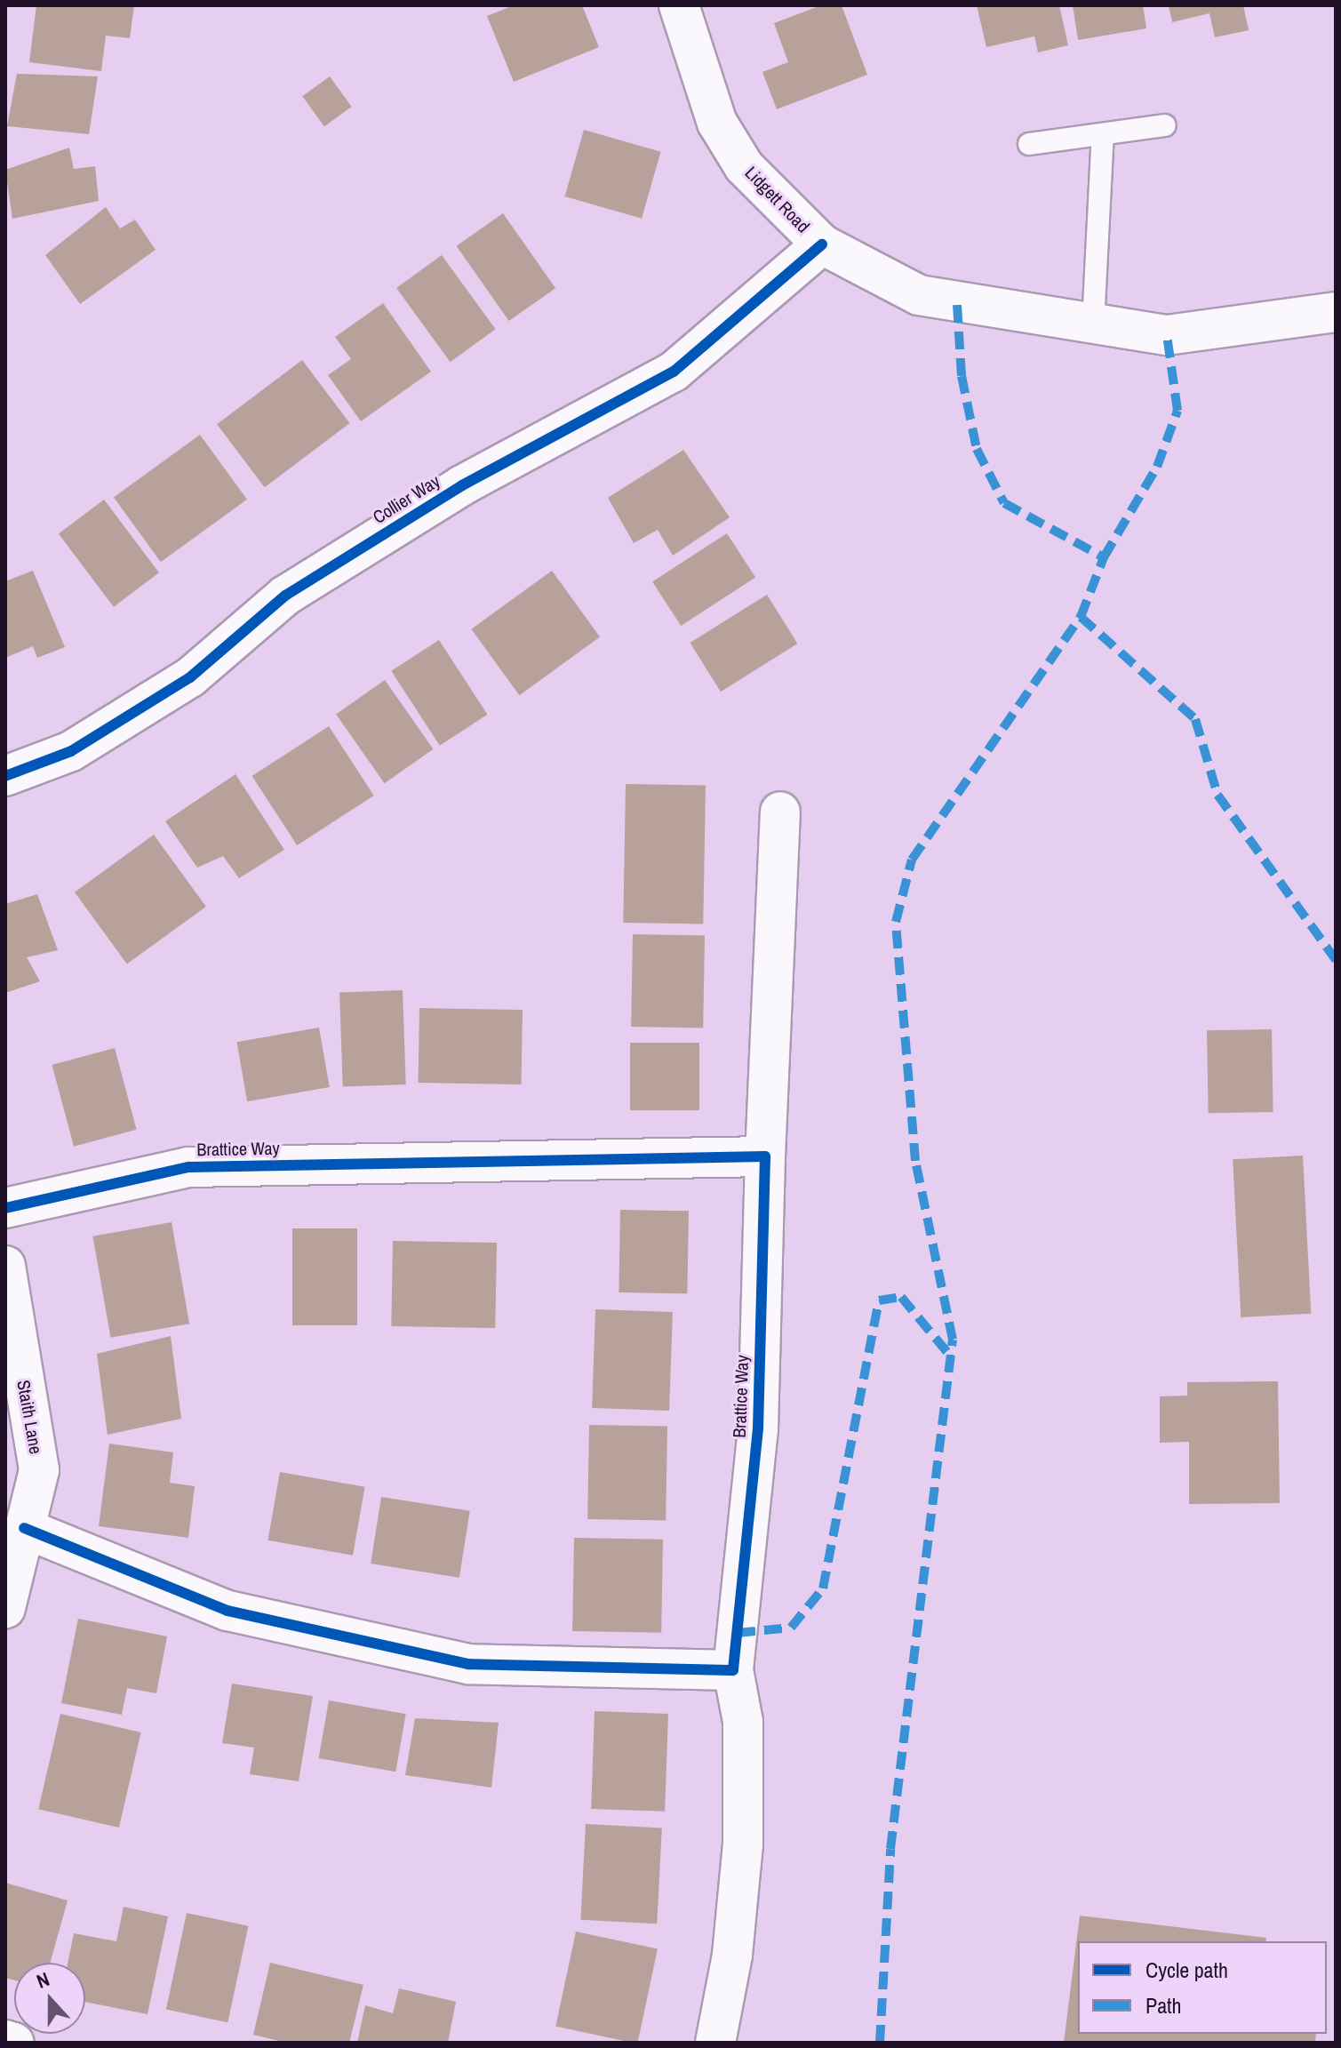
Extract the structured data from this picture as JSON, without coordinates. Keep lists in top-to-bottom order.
{
  "streets": {
    "street": [
      "Lidgett Road",
      "Collier Way",
      "Brattice Way",
      "Staith Lane"
    ]
  },
  "crossings": [
    ["Lidgett Road", "Collier Way"]
  ],
  "legend": ["Cycle path", "Path"],
  "north": "top"
}
